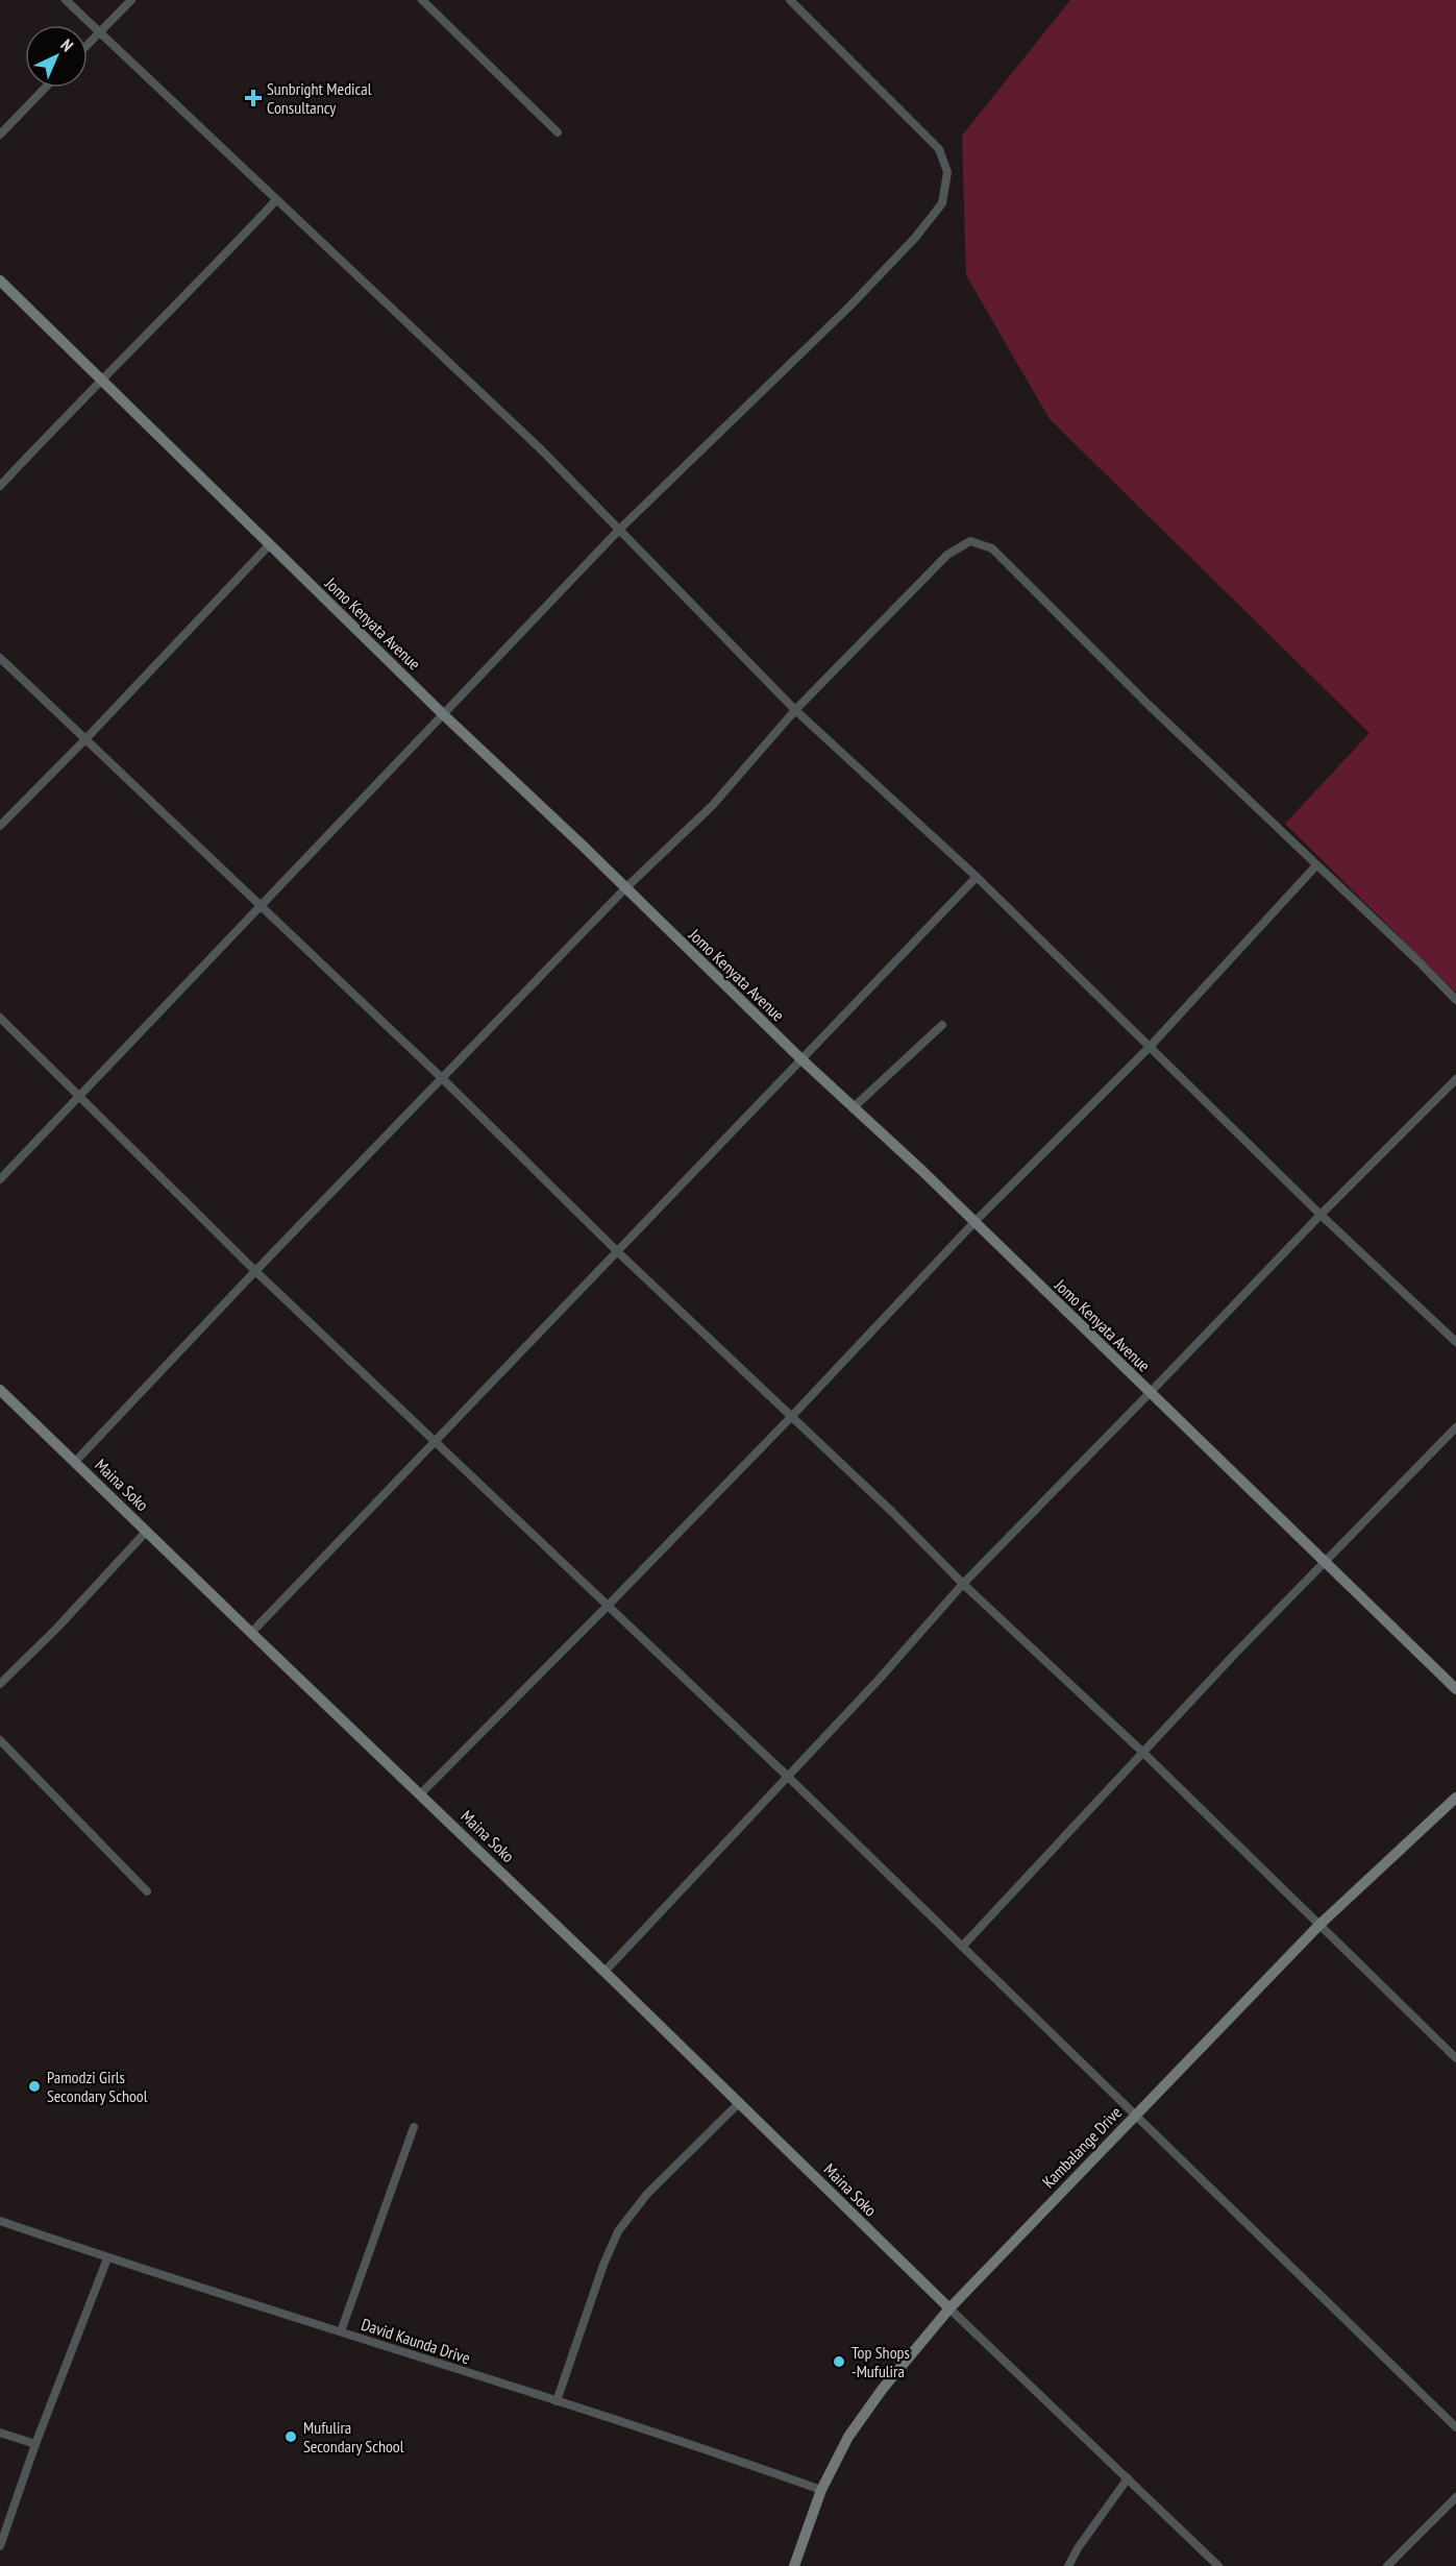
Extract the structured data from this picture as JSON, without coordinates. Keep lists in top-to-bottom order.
{
  "streets": {
    "street": [
      "Jomo Kenyata Avenue",
      "Maina Soko",
      "Kambalange Drive",
      "David Kaunda Drive"
    ]
  },
  "crossings": [
    ["Maina Soko", "Kambalange Drive"],
    ["Kambalange Drive", "David Kaunda Drive"]
  ],
  "places": {
    "health": ["Sunbright Medical Consultancy"],
    "other": ["Pamodzi Girls Secondary School", "Top Shops -Mufulira", "Mufulira Secondary School"]
  },
  "north": "top right"
}
